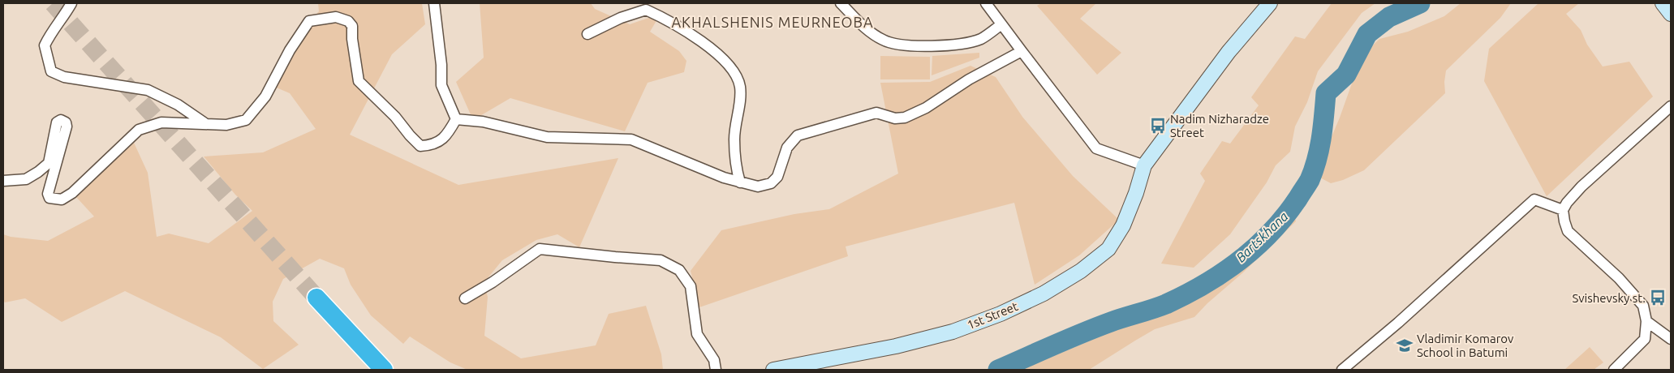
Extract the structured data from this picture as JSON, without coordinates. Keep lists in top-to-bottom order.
{
  "streets": {
    "main road": ["1st Street"]
  },
  "districts": ["AKHALSHENIS MEURNEOBA"],
  "water": ["Bartskhana"],
  "places": {
    "bus stop": ["Nadim Nizharadze Street", "Svishevsky st."],
    "school or university": ["Vladimir Komarov School in Batumi"]
  }
}
